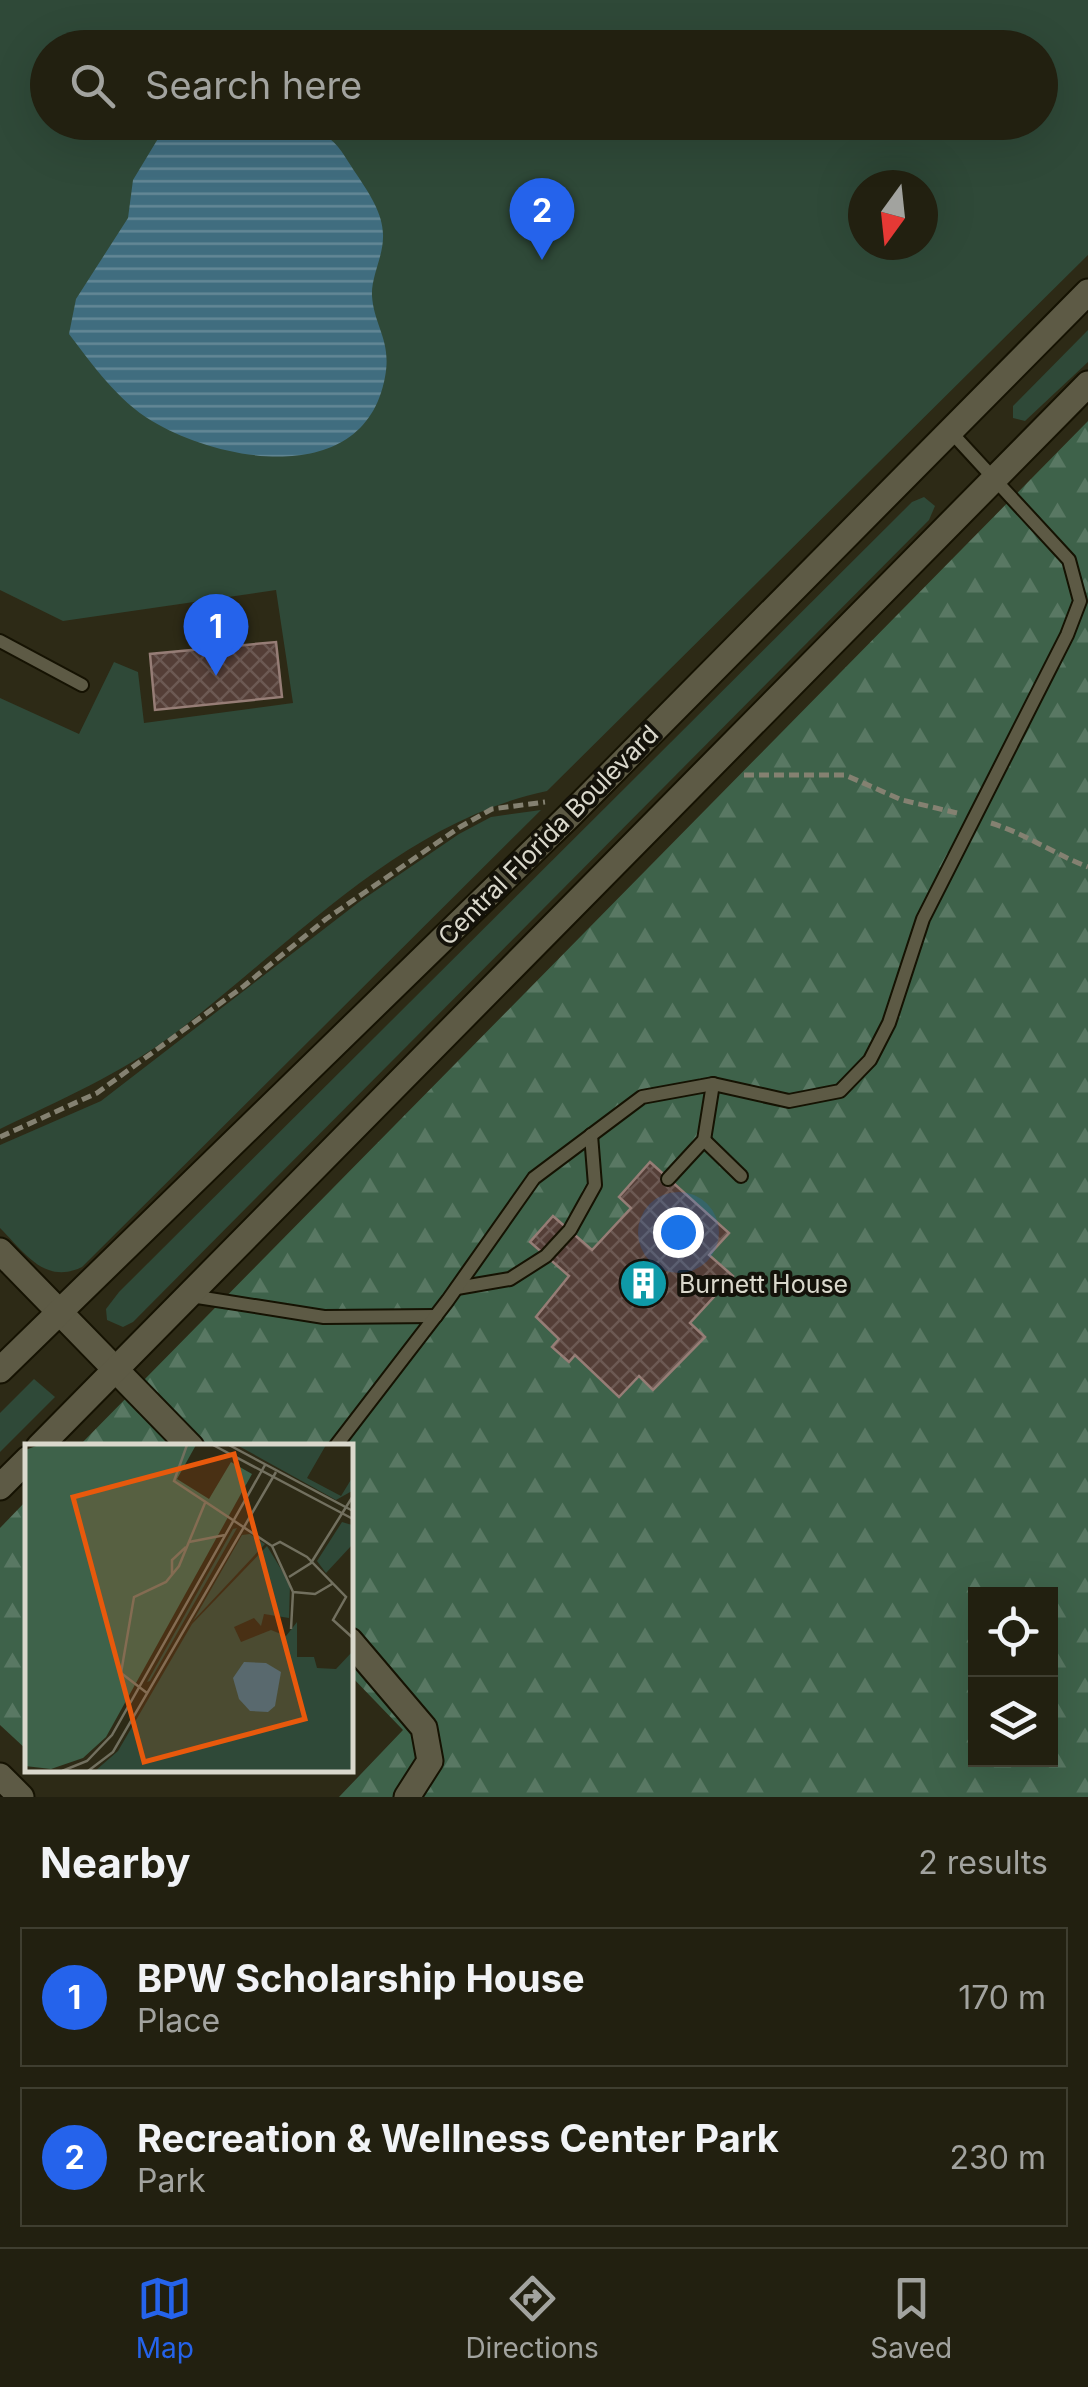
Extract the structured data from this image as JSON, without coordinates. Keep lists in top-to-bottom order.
{
  "streets": {
    "street": ["Central Florida Boulevard"]
  },
  "places": {
    "building": ["Burnett House"]
  },
  "north": "bottom",
  "page": {
    "search": "Search here",
    "pins": ["2", "1"],
    "heading": ["Nearby", "2 results"],
    "list": [
      {
        "mark": "1",
        "name": "BPW Scholarship House",
        "note": "Place",
        "value": "170 m"
      },
      {
        "mark": "2",
        "name": "Recreation & Wellness Center Park",
        "note": "Park",
        "value": "230 m"
      }
    ],
    "nav": ["Map", "Directions", "Saved"]
  }
}
